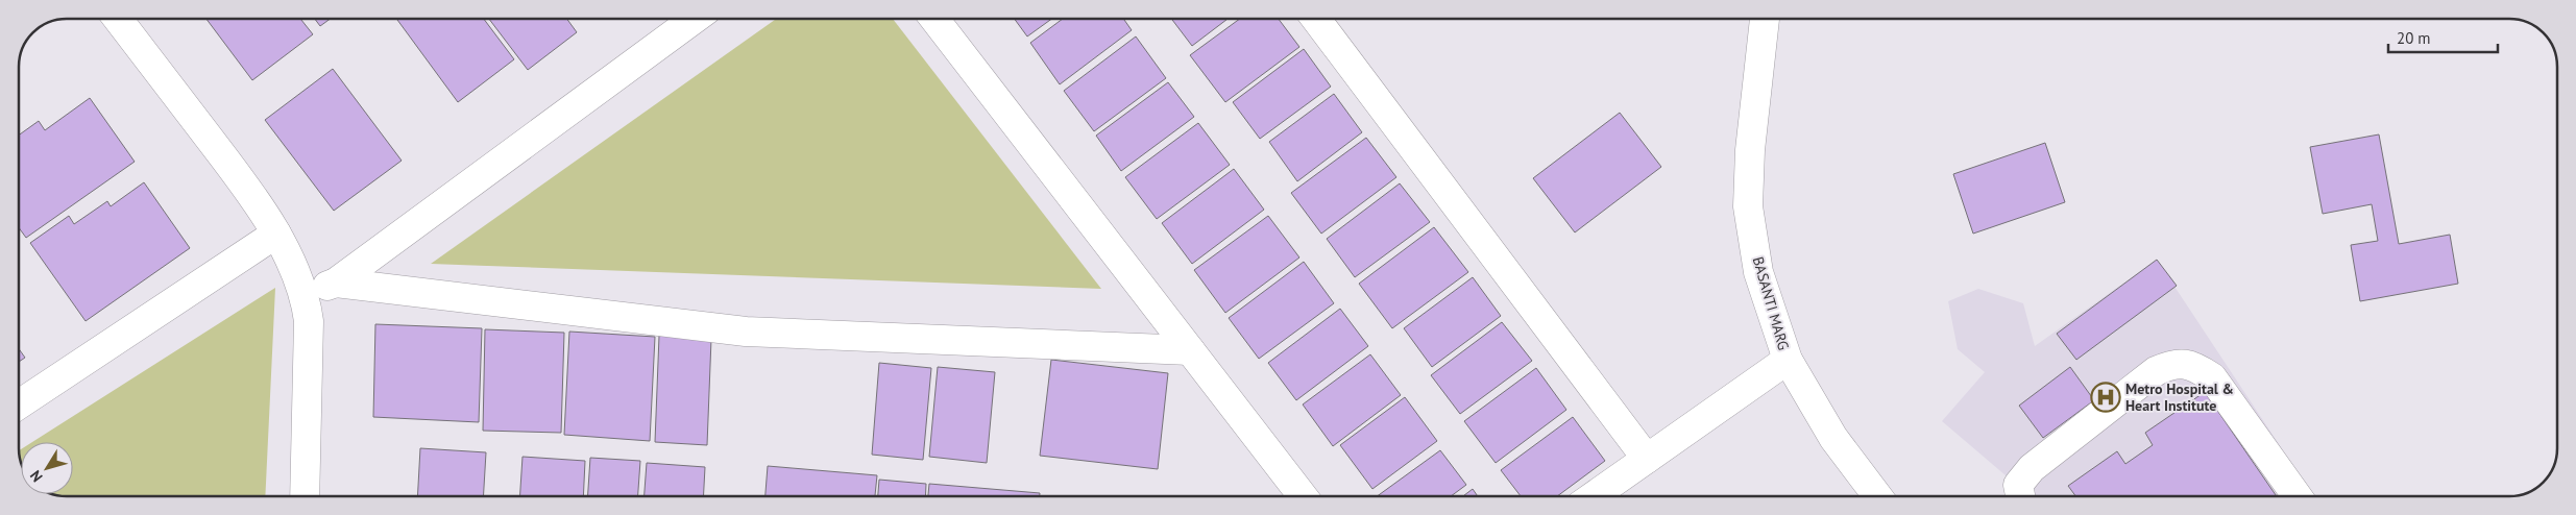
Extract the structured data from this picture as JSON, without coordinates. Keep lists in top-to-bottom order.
{
  "streets": {
    "street": ["BASANTI MARG"]
  },
  "places": {
    "hospital": ["Metro Hospital & Heart Institute"]
  },
  "scale_bar": "20 m",
  "north": "bottom left"
}
